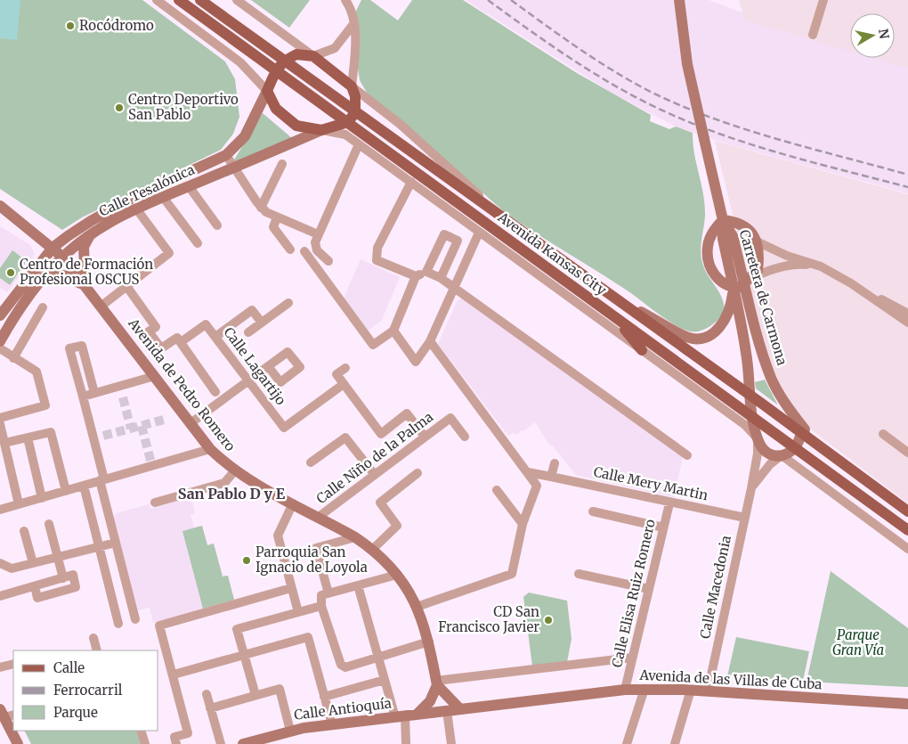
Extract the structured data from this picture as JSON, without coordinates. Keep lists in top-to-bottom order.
{
  "streets": {
    "main road": ["Avenida Kansas City"],
    "street": [
      "Calle Tesalónica",
      "Carretera de Carmona",
      "Calle Lagartijo",
      "Avenida de Pedro Romero",
      "Calle Niño de la Palma",
      "Calle Mery Martin",
      "Calle Macedonia",
      "Calle Elisa Ruiz Romero",
      "Avenida de las Villas de Cuba",
      "Calle Antioquía"
    ]
  },
  "crossings": [
    ["Calle Tesalónica", "Avenida Kansas City"],
    ["Calle Tesalónica", "Avenida de Pedro Romero"],
    ["Avenida Kansas City", "Carretera de Carmona"],
    ["Avenida Kansas City", "Calle Macedonia"],
    ["Carretera de Carmona", "Calle Macedonia"],
    ["Avenida de Pedro Romero", "Calle Niño de la Palma"],
    ["Calle Mery Martin", "Calle Macedonia"],
    ["Calle Mery Martin", "Calle Elisa Ruiz Romero"],
    ["Calle Macedonia", "Avenida de las Villas de Cuba"],
    ["Calle Elisa Ruiz Romero", "Avenida de las Villas de Cuba"],
    ["Avenida de las Villas de Cuba", "Calle Antioquía"]
  ],
  "districts": ["San Pablo D y E"],
  "parks": ["Parque Gran Vía"],
  "places": [
    "Rocódromo",
    "Centro Deportivo San Pablo",
    "Centro de Formación Profesional OSCUS",
    "Parroquia San Ignacio de Loyola",
    "CD San Francisco Javier"
  ],
  "legend": ["Calle", "Ferrocarril", "Parque"],
  "north": "right"
}
